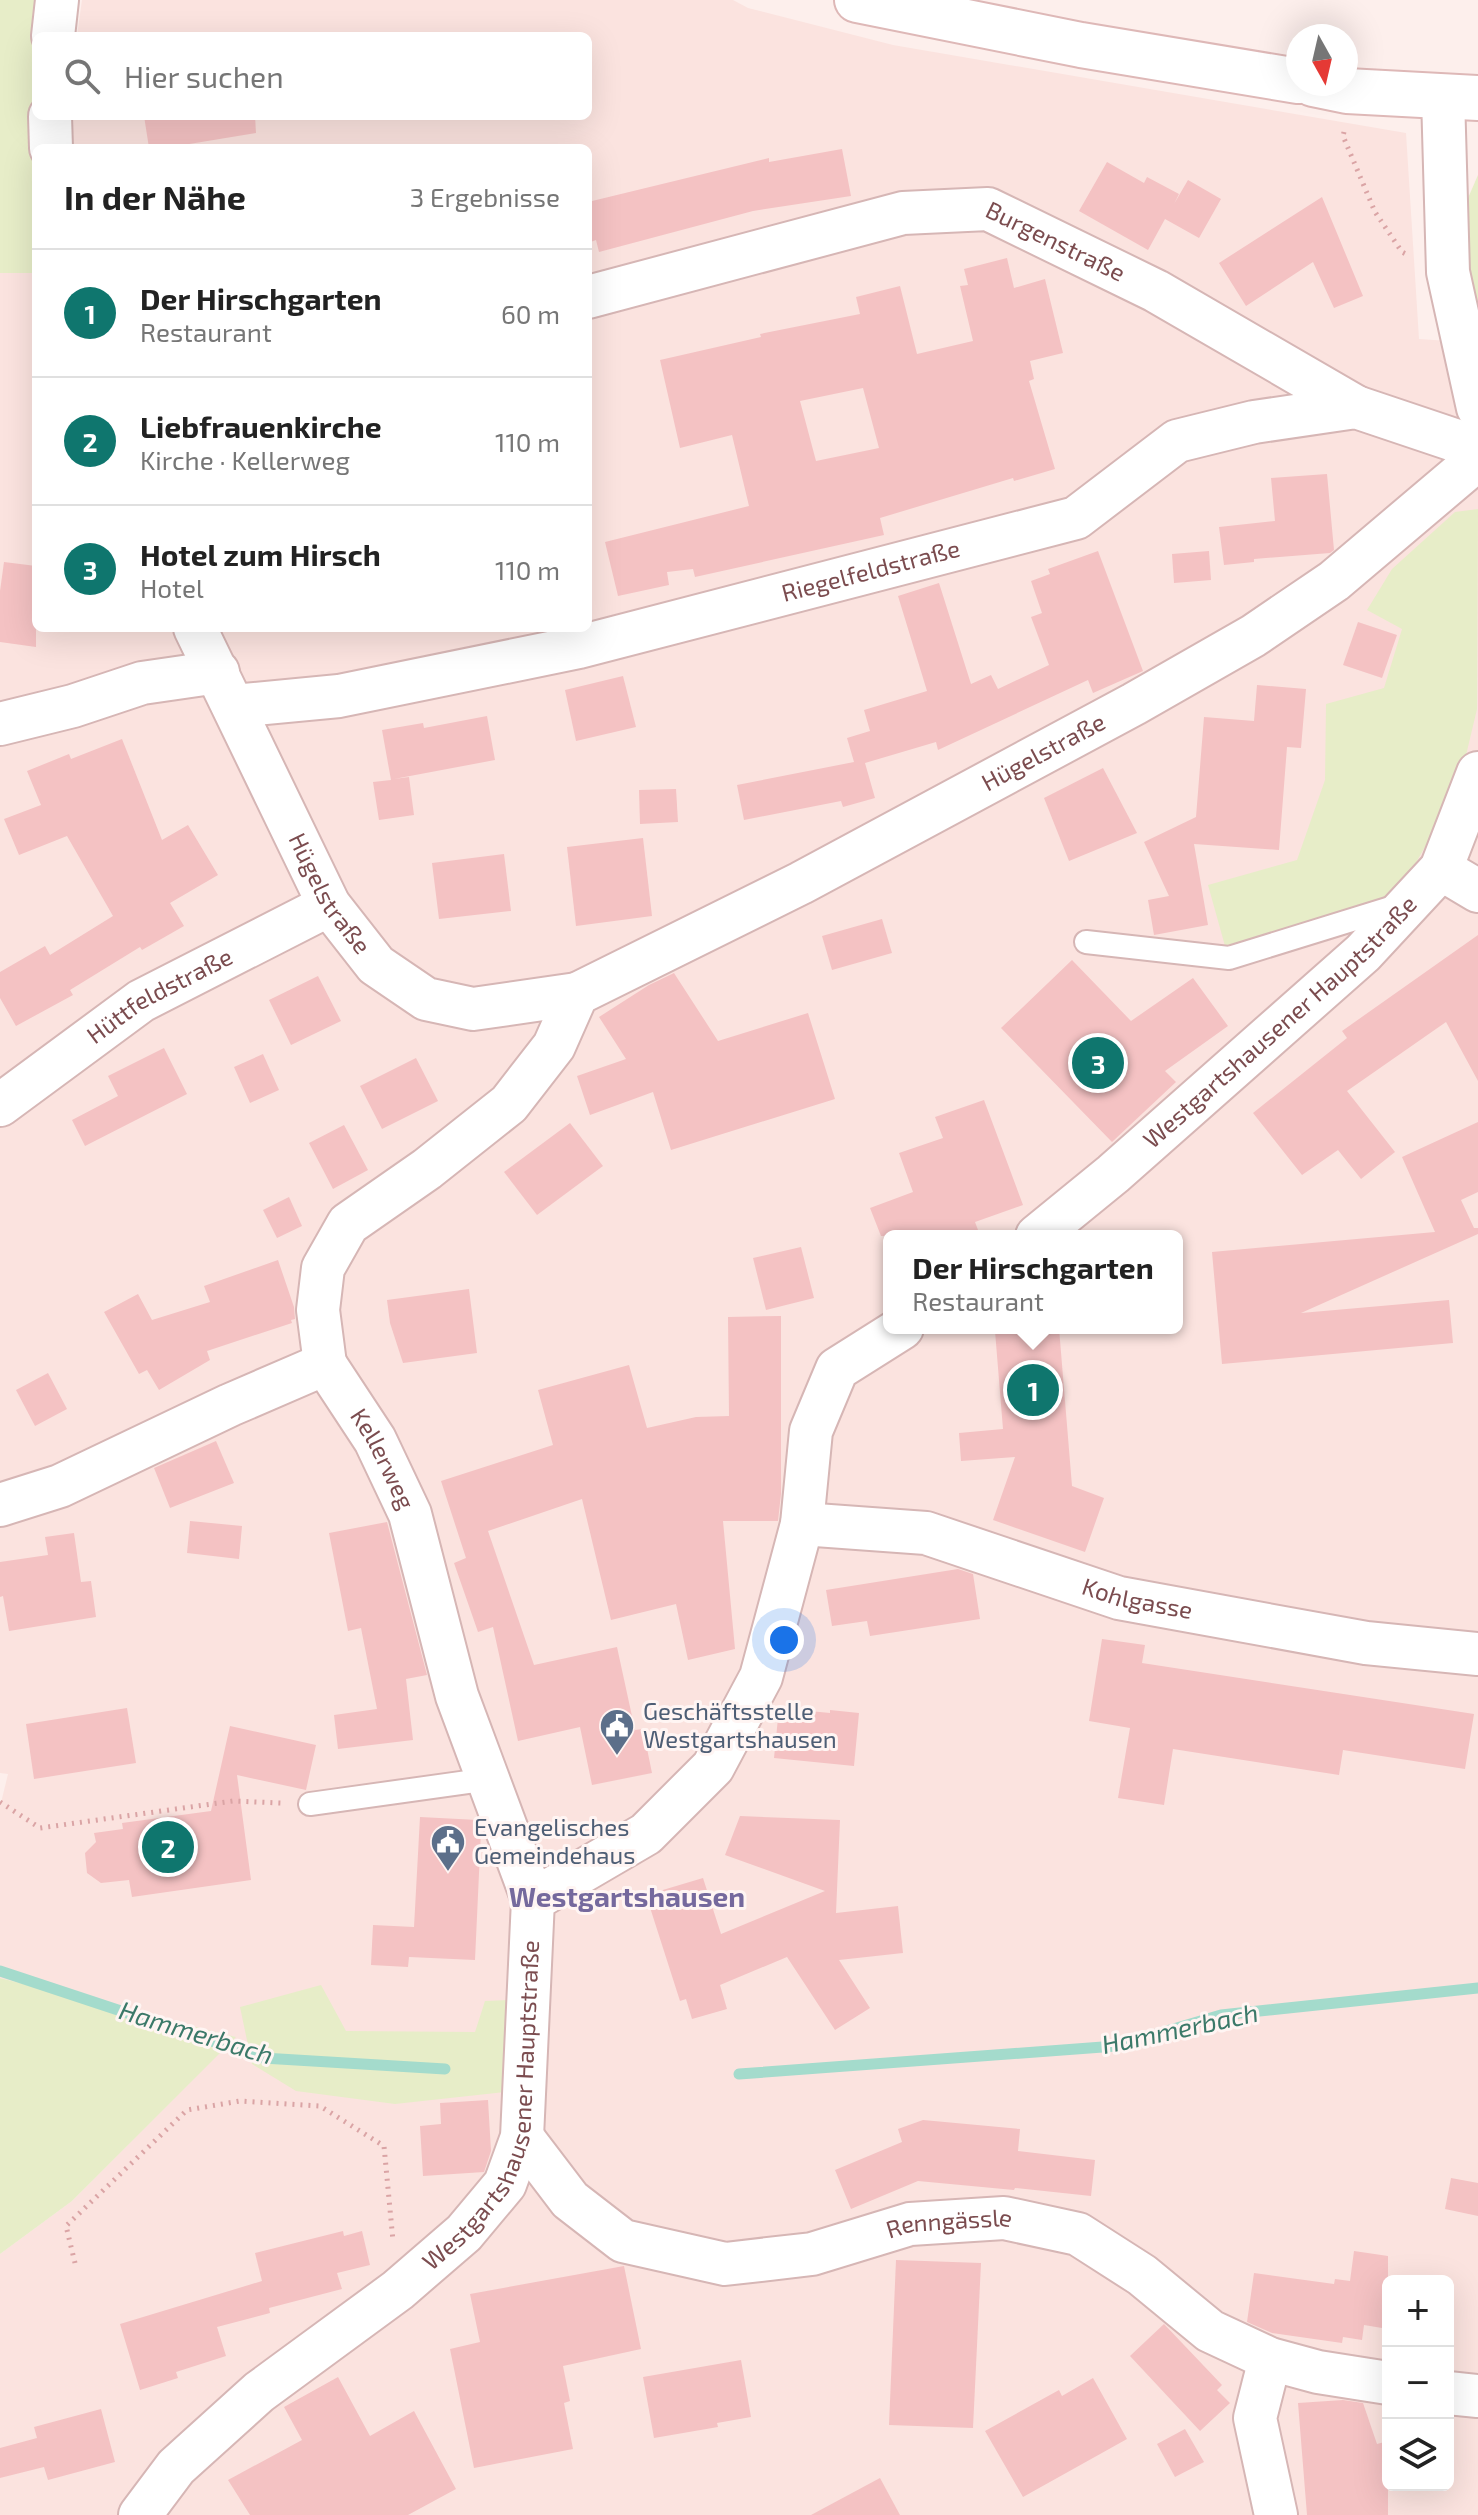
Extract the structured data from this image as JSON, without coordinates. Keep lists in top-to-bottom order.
{
  "streets": {
    "street": [
      "Burgenstraße",
      "Riegelfeldstraße",
      "Hügelstraße",
      "Hüttfeldstraße",
      "Westgartshausener Hauptstraße",
      "Kellerweg",
      "Kohlgasse",
      "Renngässle"
    ]
  },
  "crossings": [
    ["Burgenstraße", "Riegelfeldstraße"],
    ["Riegelfeldstraße", "Hügelstraße"],
    ["Hügelstraße", "Hüttfeldstraße"],
    ["Westgartshausener Hauptstraße", "Kellerweg"],
    ["Westgartshausener Hauptstraße", "Kohlgasse"],
    ["Westgartshausener Hauptstraße", "Renngässle"]
  ],
  "districts": ["Westgartshausen"],
  "water": ["Hammerbach"],
  "places": {
    "public building": ["Geschäftsstelle Westgartshausen", "Evangelisches Gemeindehaus"]
  },
  "north": "bottom",
  "page": {
    "search": "Hier suchen",
    "heading": ["In der Nähe", "3 Ergebnisse"],
    "list": [
      {
        "mark": "1",
        "name": "Der Hirschgarten",
        "note": "Restaurant",
        "value": "60 m"
      },
      {
        "mark": "2",
        "name": "Liebfrauenkirche",
        "note": "Kirche · Kellerweg",
        "value": "110 m"
      },
      {
        "mark": "3",
        "name": "Hotel zum Hirsch",
        "note": "Hotel",
        "value": "110 m"
      }
    ],
    "pins": ["3", "1", "2"],
    "popup": ["Der Hirschgarten", "Restaurant"],
    "map_buttons": ["+", "−"]
  }
}
